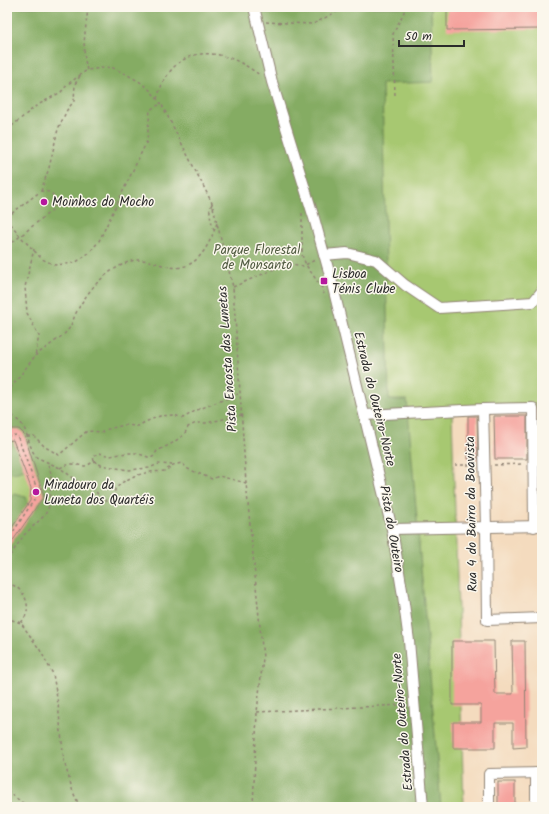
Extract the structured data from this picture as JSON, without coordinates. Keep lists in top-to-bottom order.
{
  "streets": {
    "street": ["Estrada do Outeiro-Norte", "Rua 4 do Bairro da Boavista"],
    "path": ["Pista Encosta das Lunetas"]
  },
  "parks": ["Parque Florestal de Monsanto"],
  "places": {
    "other": ["Moinhos do Mocho", "Miradouro da Luneta dos Quartéis"],
    "transit": ["Lisboa Ténis Clube"]
  },
  "scale_bar": "50 m"
}
